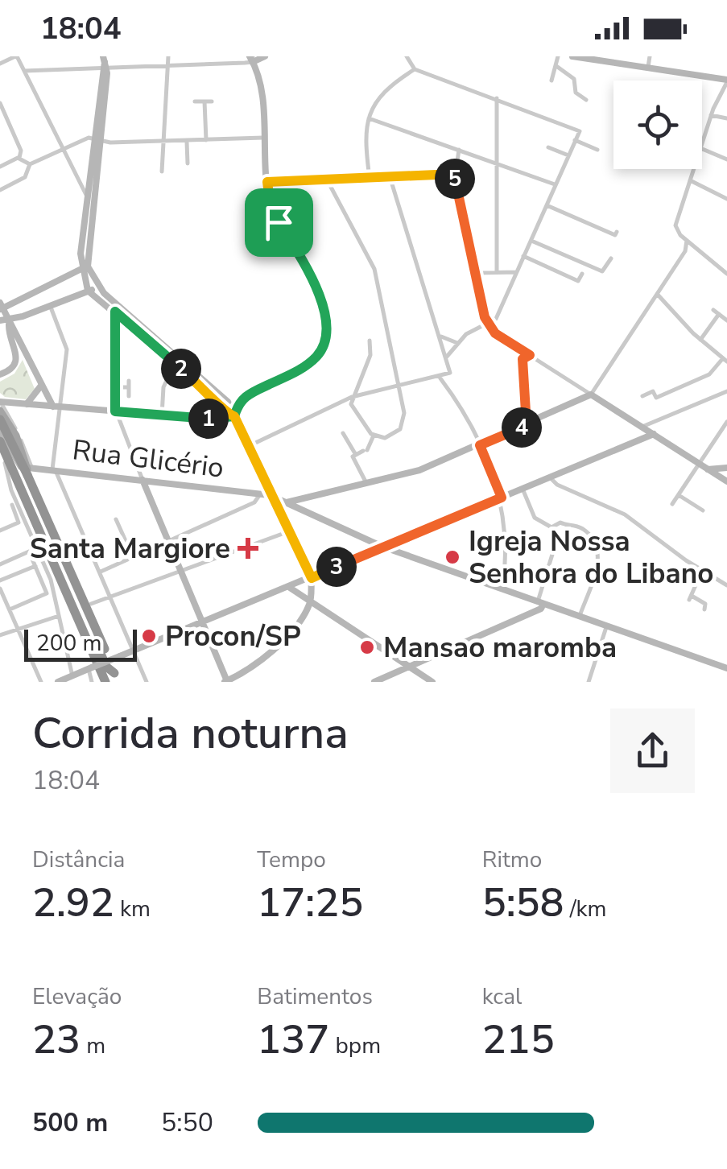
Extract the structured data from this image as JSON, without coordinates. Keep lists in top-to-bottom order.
{
  "streets": {
    "street": ["Rua Glicério"]
  },
  "places": {
    "health": ["Santa Margiore"],
    "other": ["Igreja Nossa Senhora do Libano", "Procon/SP", "Mansao maromba"]
  },
  "scale_bar": "200 m",
  "page": {
    "status": "18:04",
    "pins": [
      "5",
      "2",
      "1",
      "4",
      "3"
    ],
    "scale": "200 m",
    "heading": ["Corrida noturna", "18:04"],
    "stats": [
      ["Distância", "2.92 km"],
      ["Tempo", "17:25"],
      ["Ritmo", "5:58 /km"],
      ["Elevação", "23 m"],
      ["Batimentos", "137 bpm"],
      ["kcal", "215"]
    ],
    "list": [
      {
        "name": "500 m",
        "note": "5:50"
      }
    ]
  }
}
